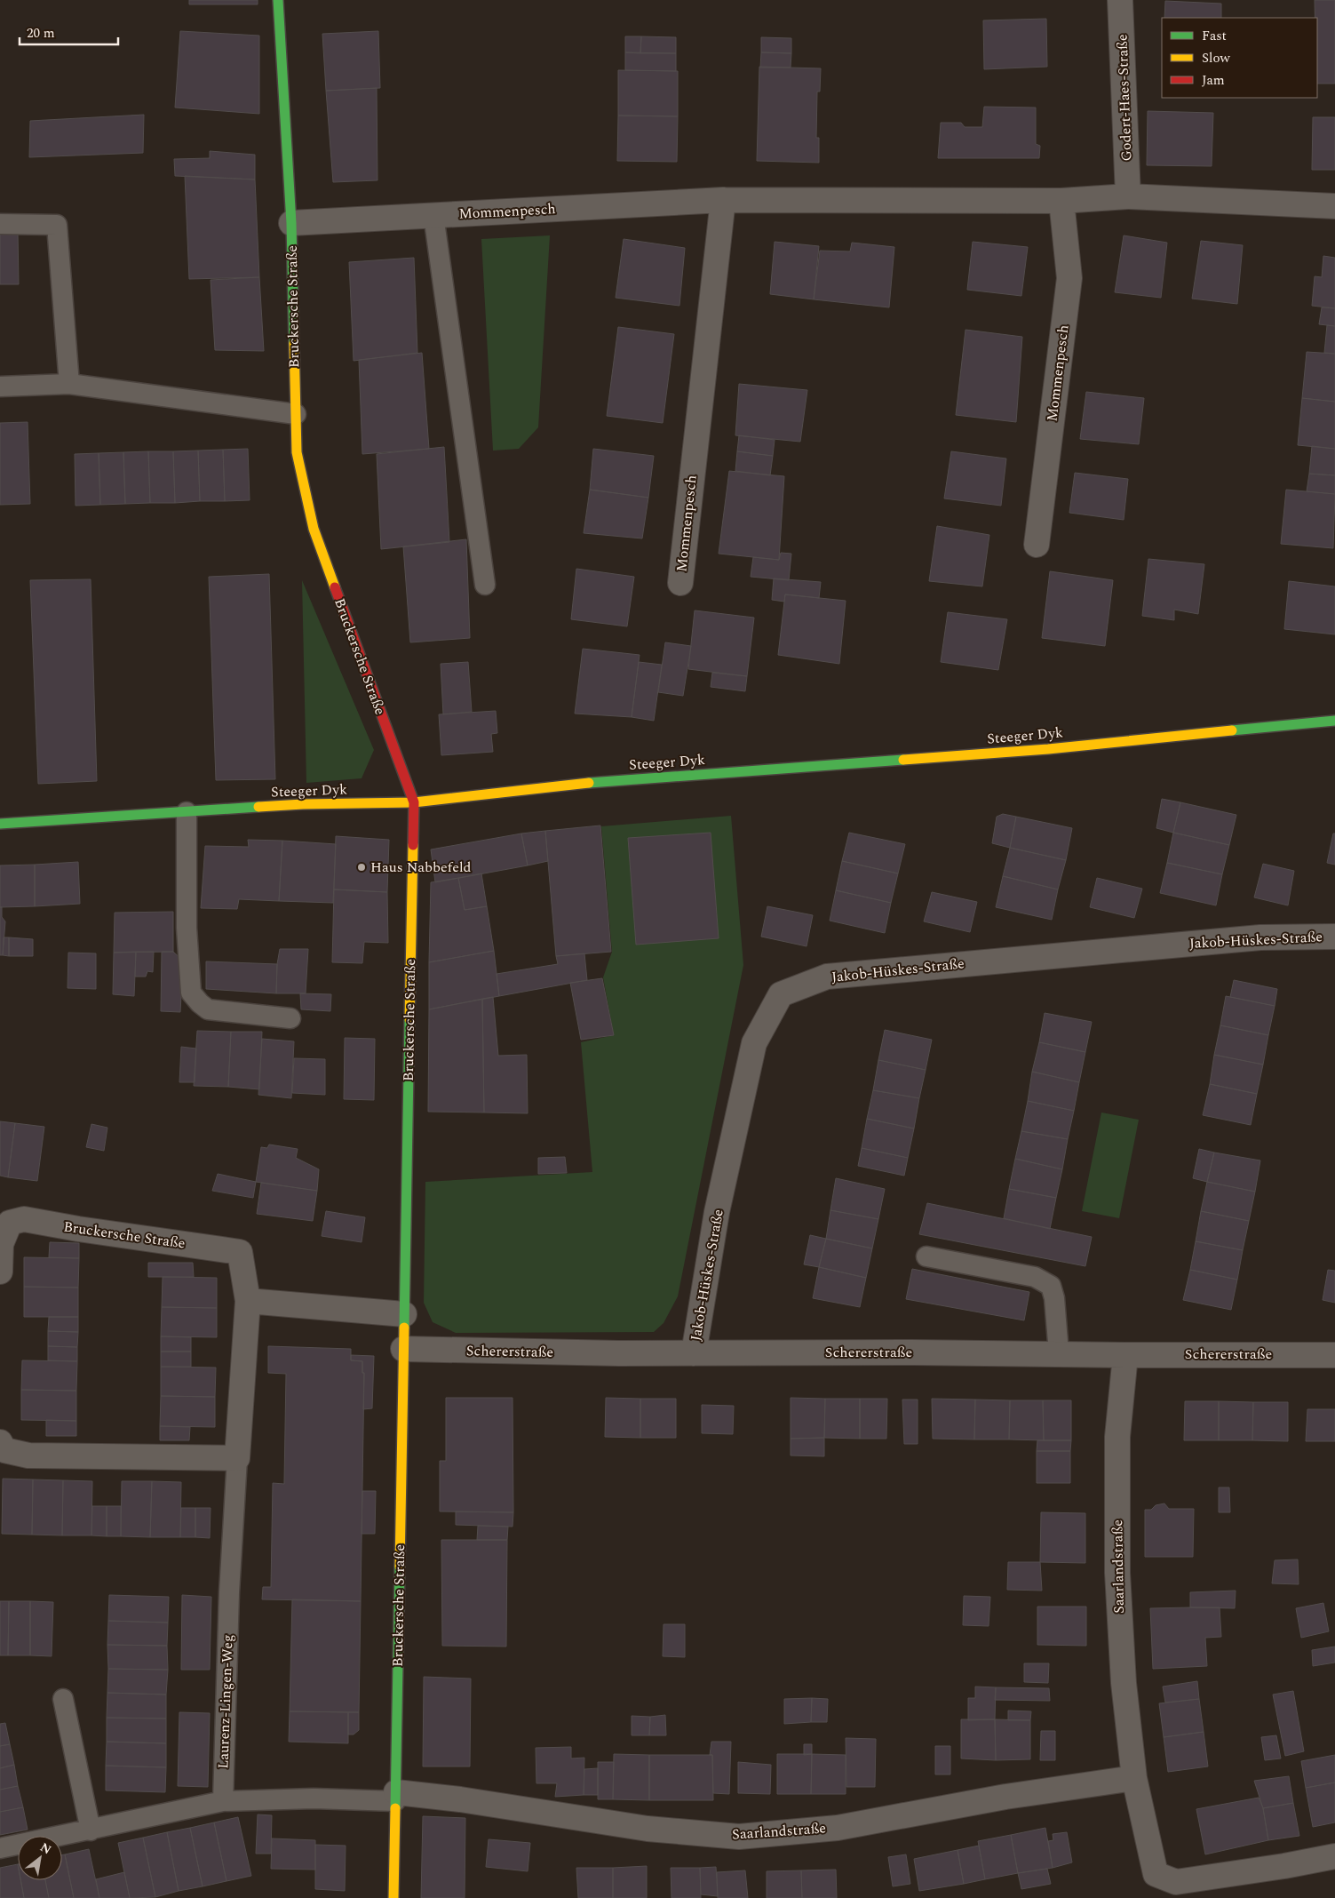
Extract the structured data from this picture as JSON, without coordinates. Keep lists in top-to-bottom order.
{
  "streets": {
    "street": [
      "Godert-Haes-Straße",
      "Mommenpesch",
      "Bruckersche Straße",
      "Steeger Dyk",
      "Jakob-Hüskes-Straße",
      "Schererstraße",
      "Saarlandstraße"
    ],
    "lane": ["Laurenz-Lingen-Weg"]
  },
  "crossings": [
    ["Godert-Haes-Straße", "Mommenpesch"],
    ["Mommenpesch", "Bruckersche Straße"],
    ["Bruckersche Straße", "Steeger Dyk"],
    ["Bruckersche Straße", "Schererstraße"],
    ["Bruckersche Straße", "Saarlandstraße"],
    ["Bruckersche Straße", "Laurenz-Lingen-Weg"],
    ["Jakob-Hüskes-Straße", "Schererstraße"],
    ["Schererstraße", "Saarlandstraße"]
  ],
  "places": ["Haus Nabbefeld"],
  "legend": ["Fast", "Slow", "Jam"],
  "scale_bar": "20 m",
  "north": "top right"
}
